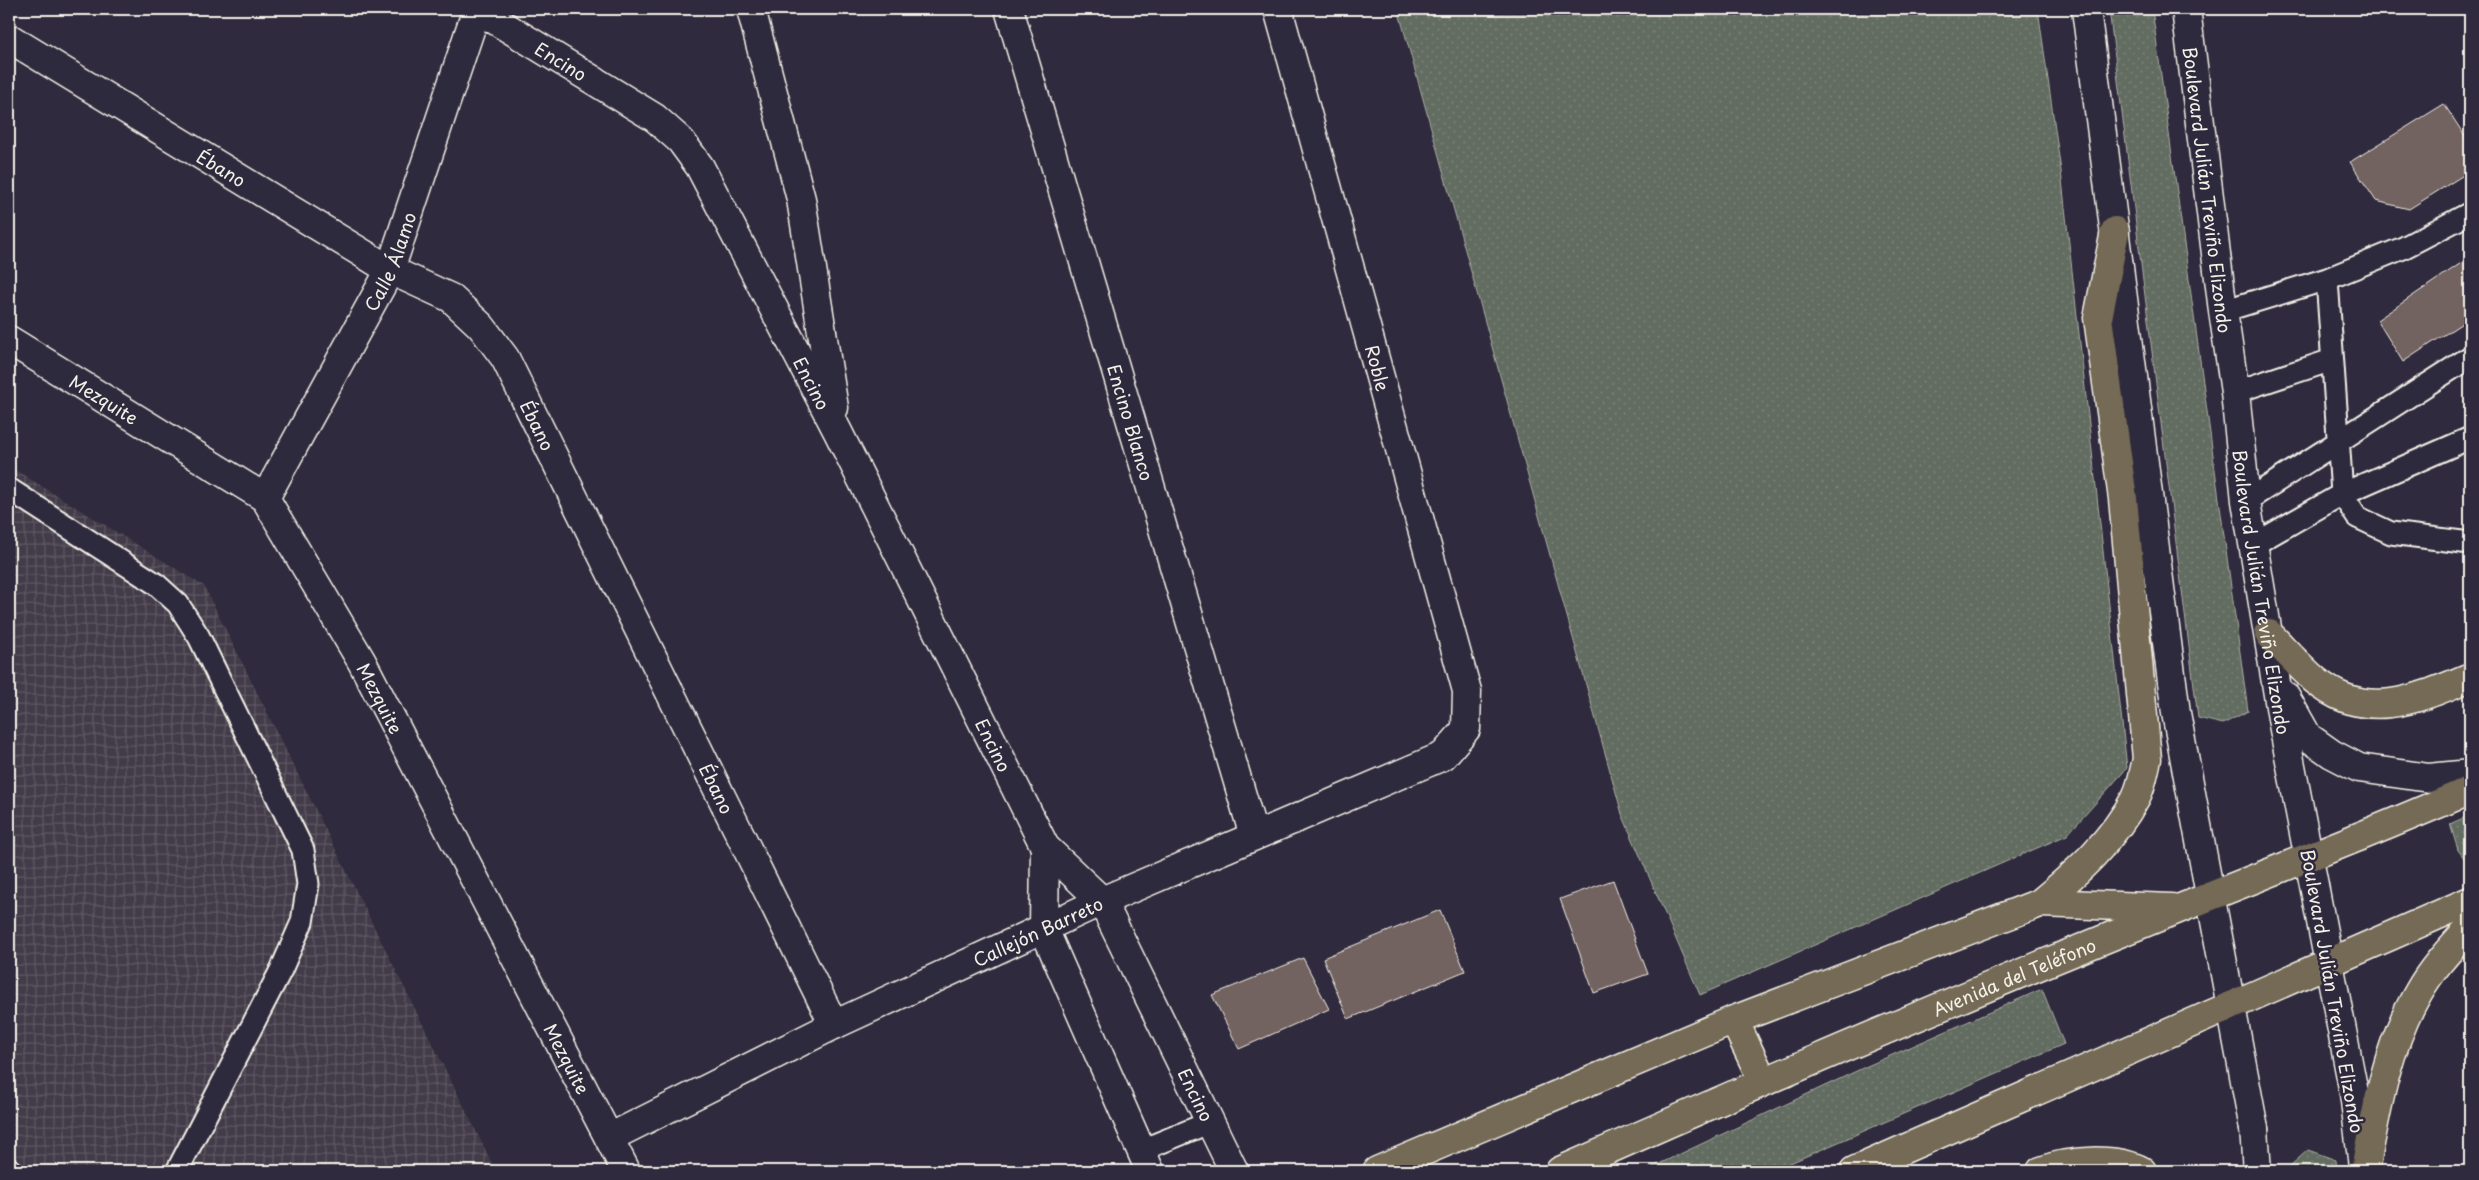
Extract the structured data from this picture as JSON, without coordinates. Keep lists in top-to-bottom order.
{
  "streets": {
    "main road": ["Avenida del Teléfono"],
    "street": [
      "Encino",
      "Ébano",
      "Boulevard Julián Treviño Elizondo",
      "Calle Álamo",
      "Roble",
      "Mezquite",
      "Encino Blanco",
      "Callejón Barreto"
    ]
  },
  "crossings": [
    ["Encino", "Calle Álamo"],
    ["Encino", "Callejón Barreto"],
    ["Ébano", "Calle Álamo"],
    ["Ébano", "Callejón Barreto"],
    ["Boulevard Julián Treviño Elizondo", "Avenida del Teléfono"],
    ["Calle Álamo", "Mezquite"],
    ["Roble", "Callejón Barreto"],
    ["Mezquite", "Callejón Barreto"],
    ["Encino Blanco", "Callejón Barreto"]
  ]
}
